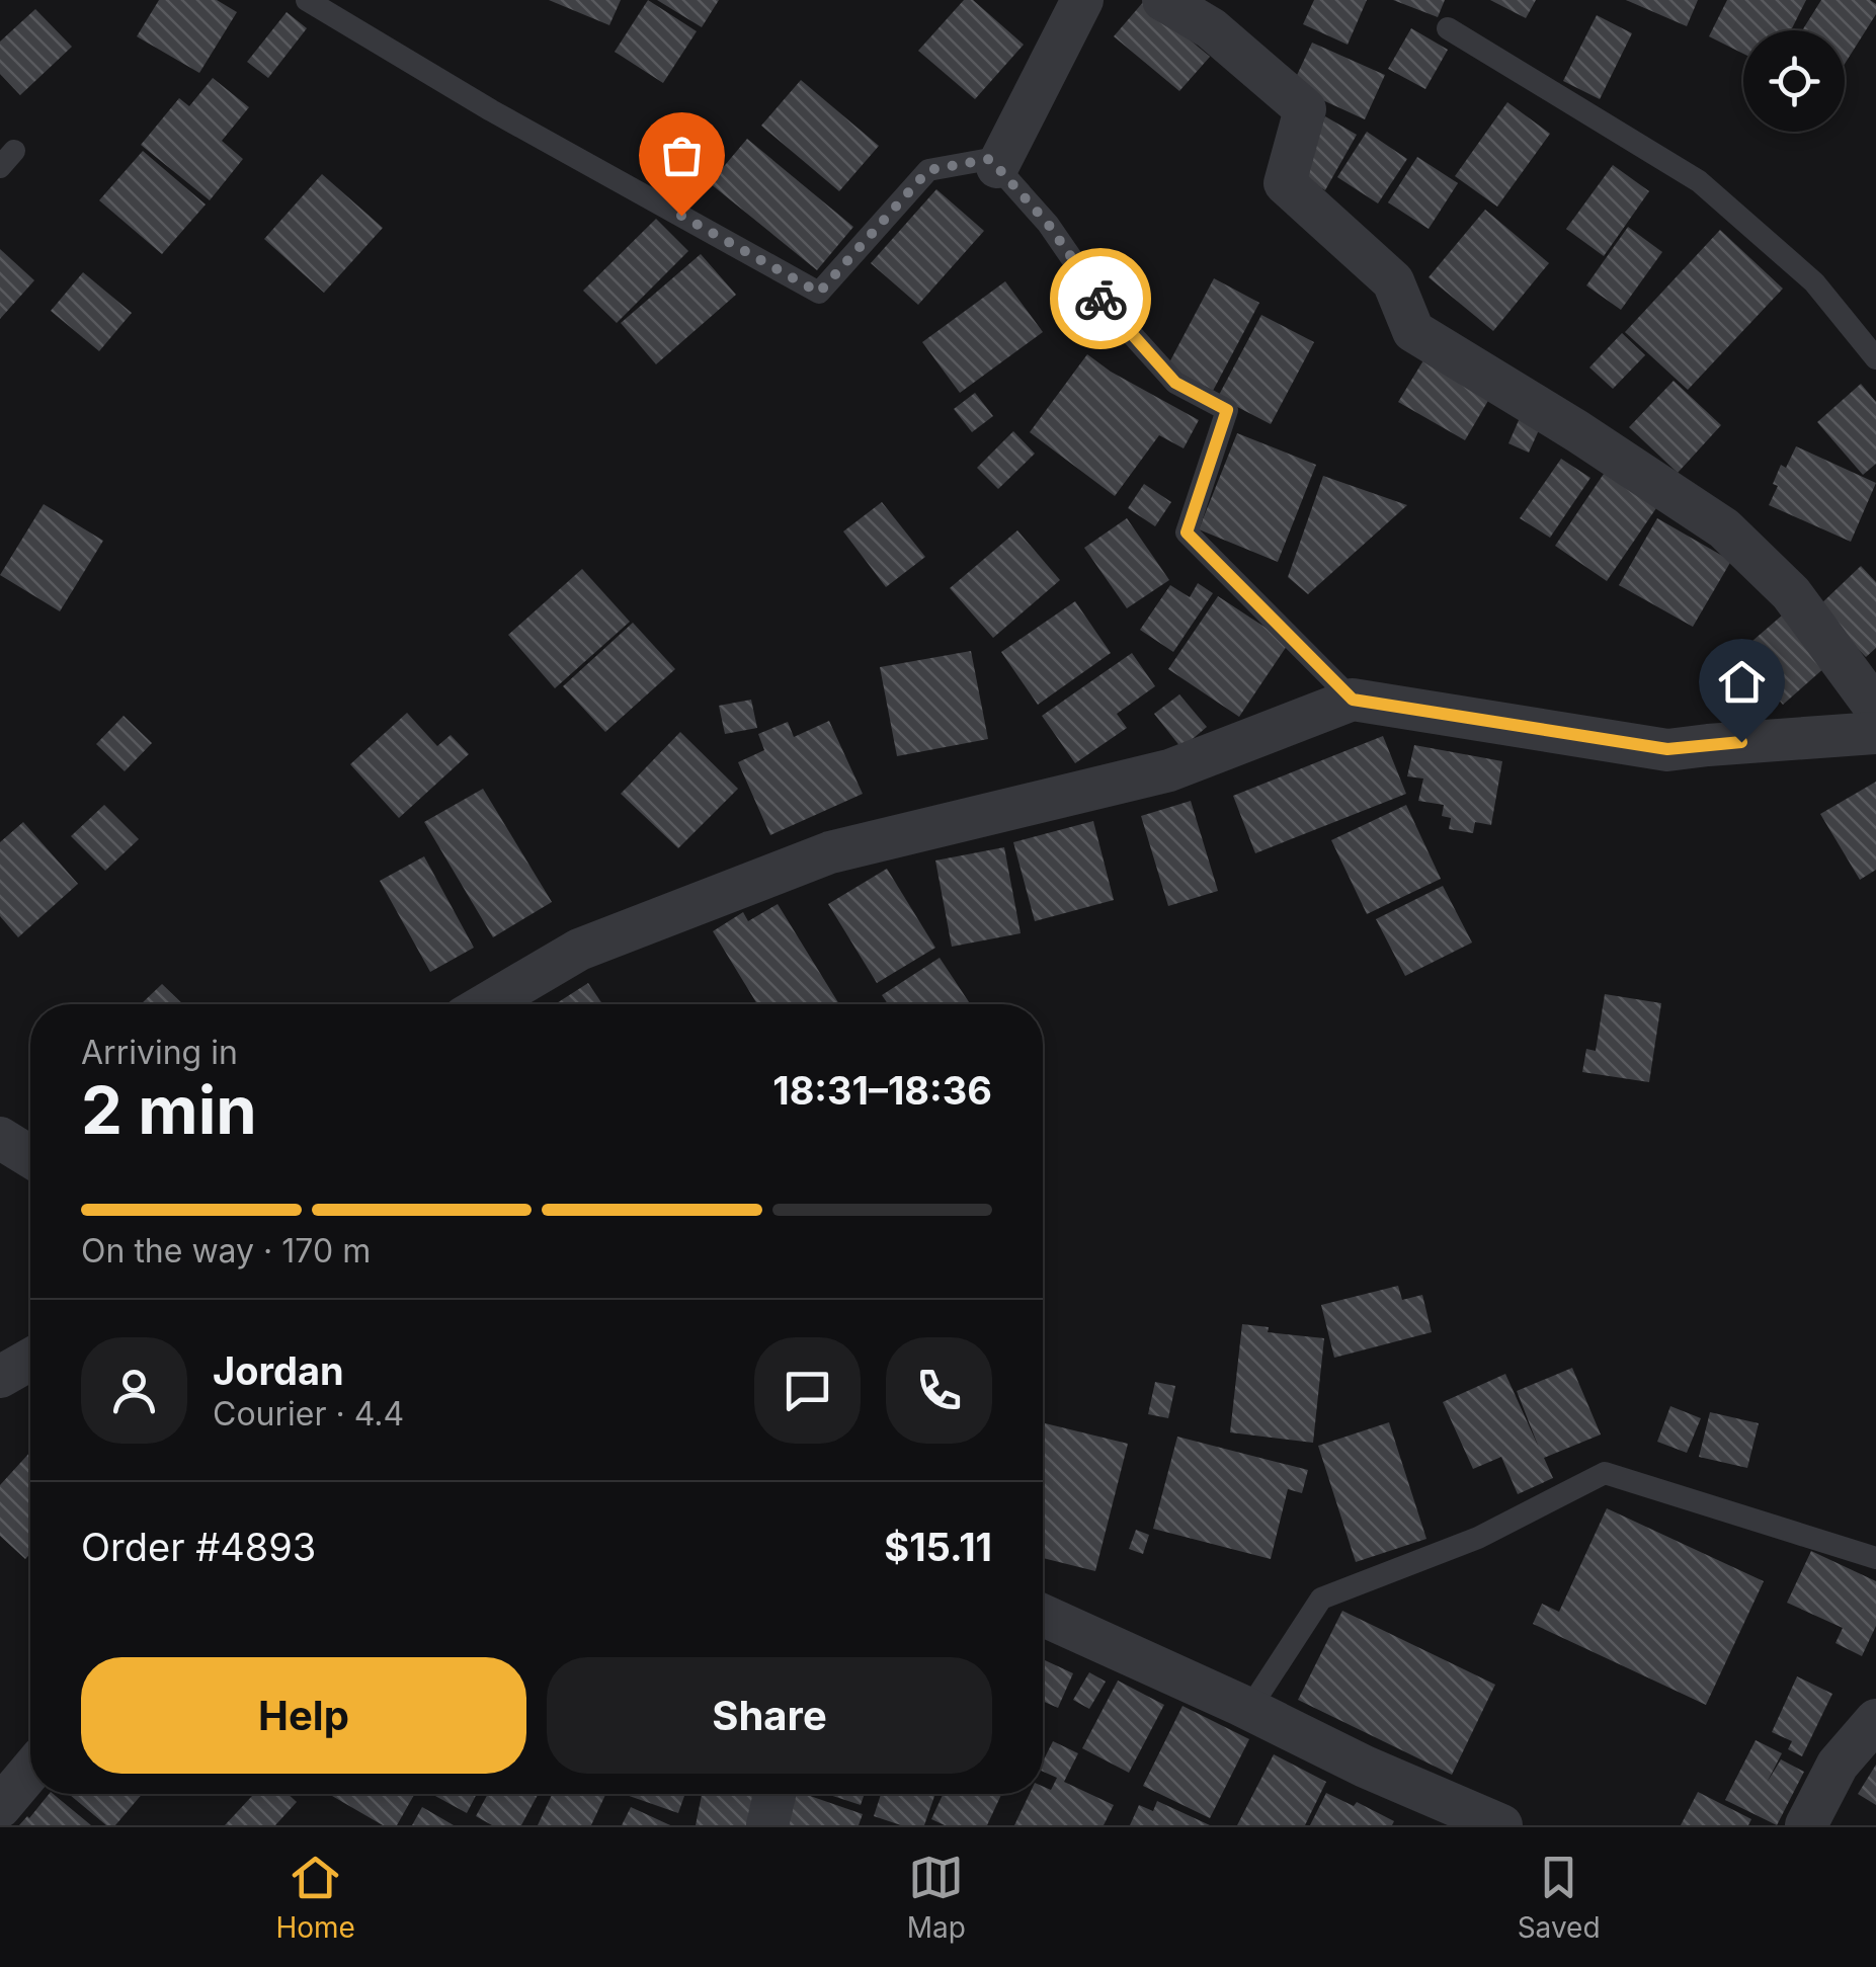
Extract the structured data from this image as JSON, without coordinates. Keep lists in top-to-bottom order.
{
  "page": {
    "heading": ["2 min", "Arriving in", "18:31–18:36"],
    "panel": [
      "Jordan",
      "Courier · 4.4",
      "Order #4893",
      "$15.11"
    ],
    "bar": "On the way · 170 m",
    "buttons": ["Help", "Share"],
    "tabs": ["Home", "Map", "Saved"]
  }
}
